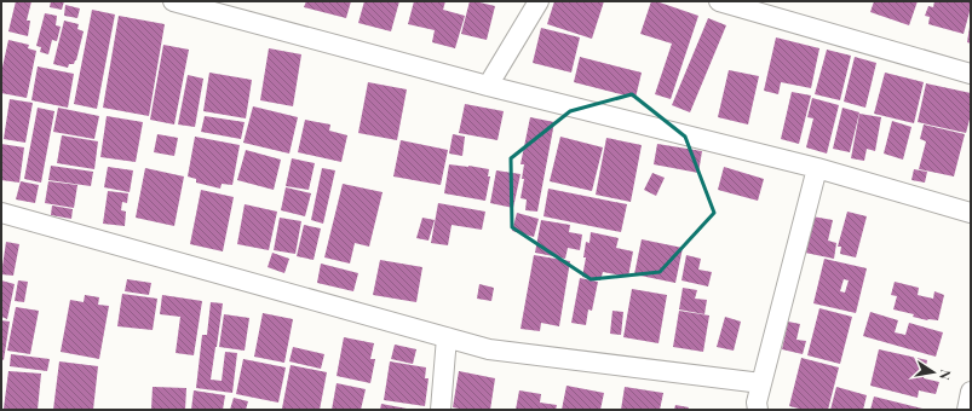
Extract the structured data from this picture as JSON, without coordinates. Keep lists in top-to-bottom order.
{
  "north": "right"
}
